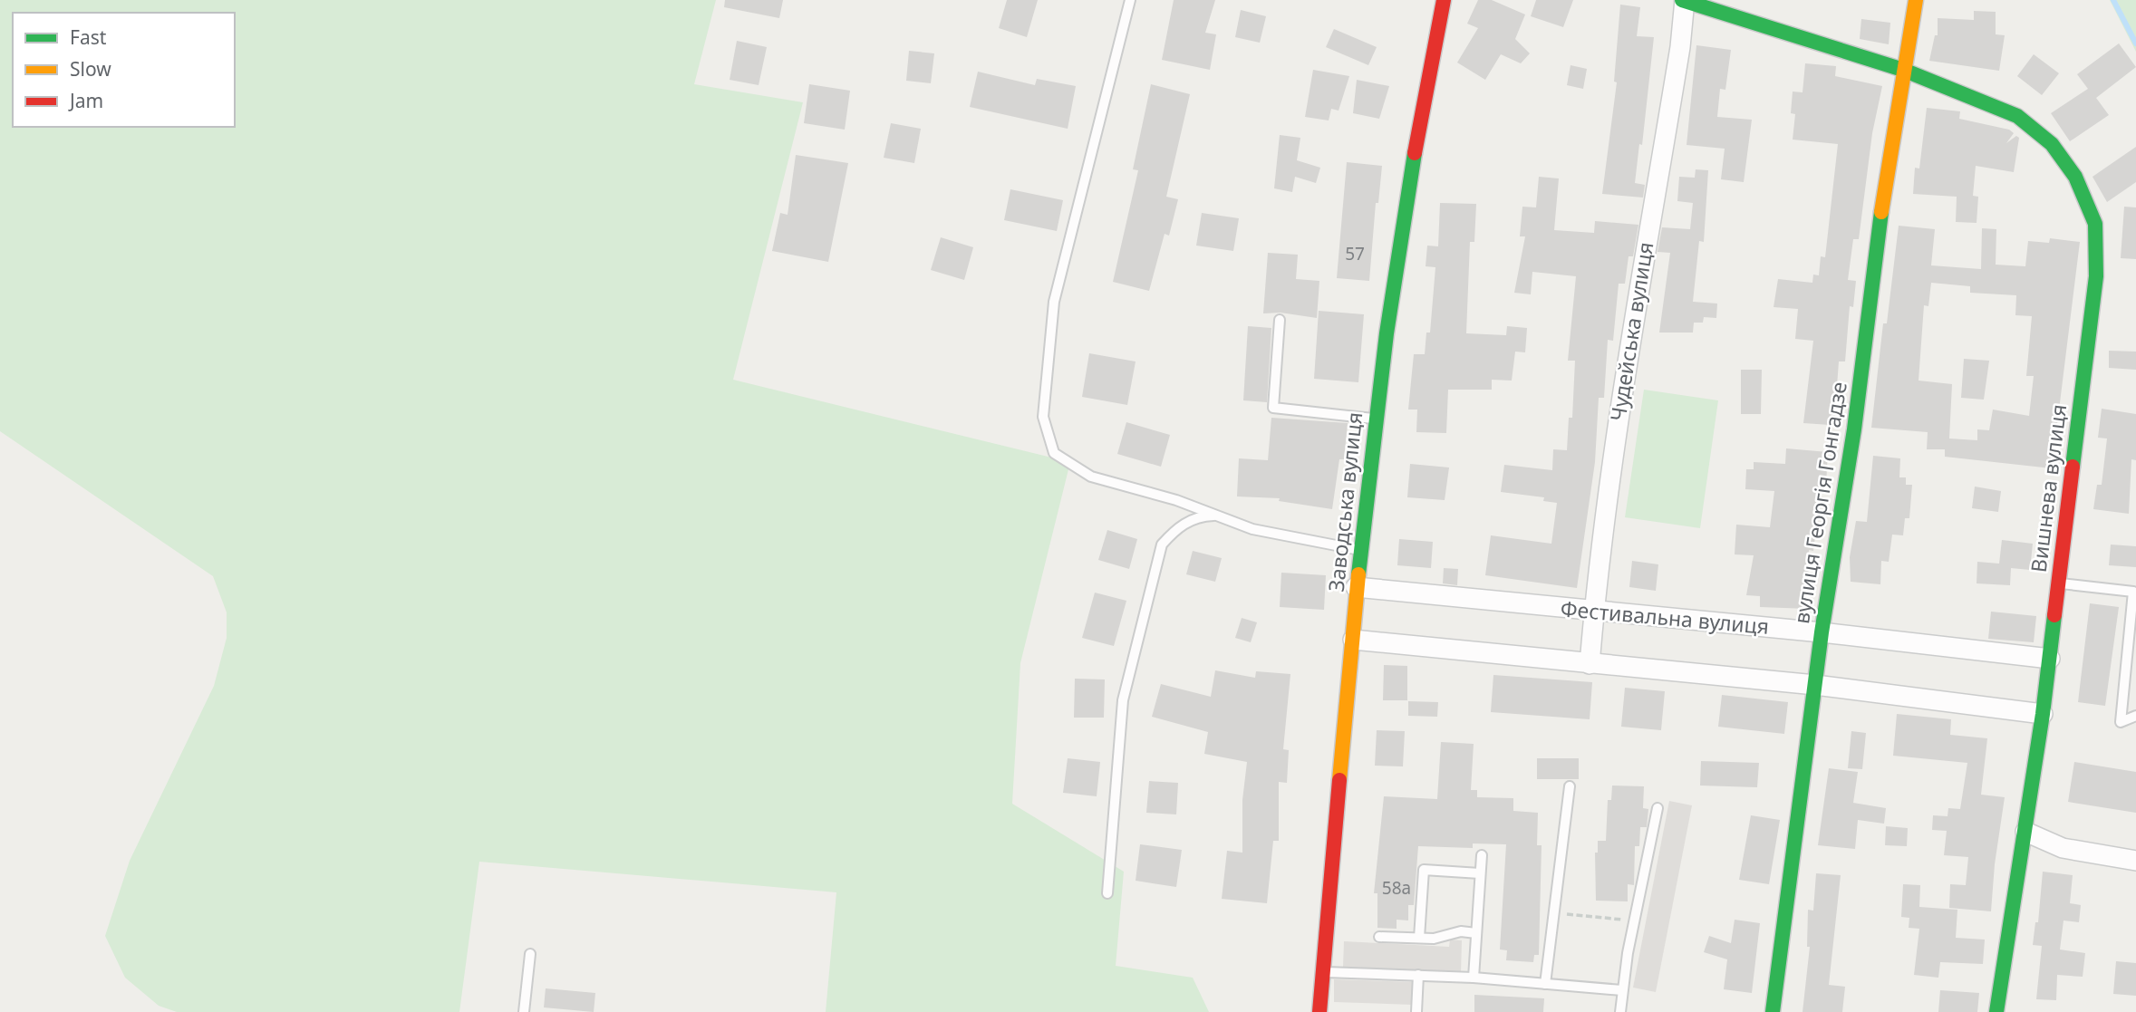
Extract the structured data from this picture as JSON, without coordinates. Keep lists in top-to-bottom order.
{
  "streets": {
    "street": [
      "Чудейська вулиця",
      "Вишнева вулиця",
      "Заводська вулиця",
      "вулиця Георгія Гонгадзе",
      "Фестивальна вулиця"
    ]
  },
  "crossings": [
    ["Чудейська вулиця", "Вишнева вулиця"],
    ["Чудейська вулиця", "Фестивальна вулиця"],
    ["Вишнева вулиця", "вулиця Георгія Гонгадзе"],
    ["Вишнева вулиця", "Фестивальна вулиця"],
    ["Заводська вулиця", "Фестивальна вулиця"],
    ["вулиця Георгія Гонгадзе", "Фестивальна вулиця"]
  ],
  "house_numbers": ["57", "58а"],
  "legend": ["Fast", "Slow", "Jam"]
}
